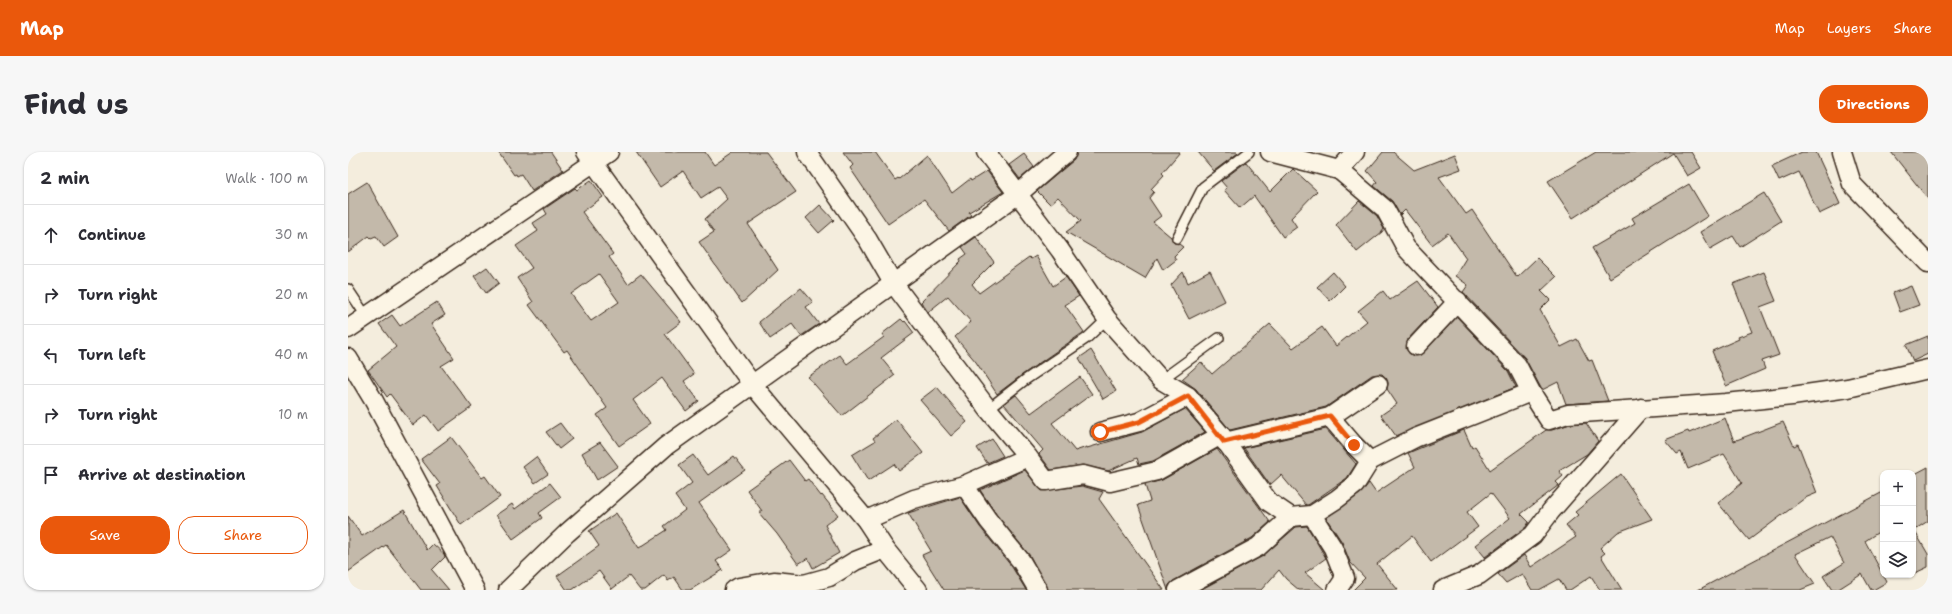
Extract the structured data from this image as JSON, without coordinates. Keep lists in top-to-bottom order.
{
  "page": {
    "header": "Map",
    "nav": ["Map", "Layers", "Share"],
    "title": "Find us",
    "buttons": [
      "Directions",
      ["Save", "Share"]
    ],
    "heading": ["2 min", "Walk · 100 m"],
    "list": [
      ["Continue", "30 m"],
      ["Turn right", "20 m"],
      ["Turn left", "40 m"],
      ["Turn right", "10 m"],
      "Arrive at destination"
    ],
    "map_buttons": ["+", "−"]
  }
}
